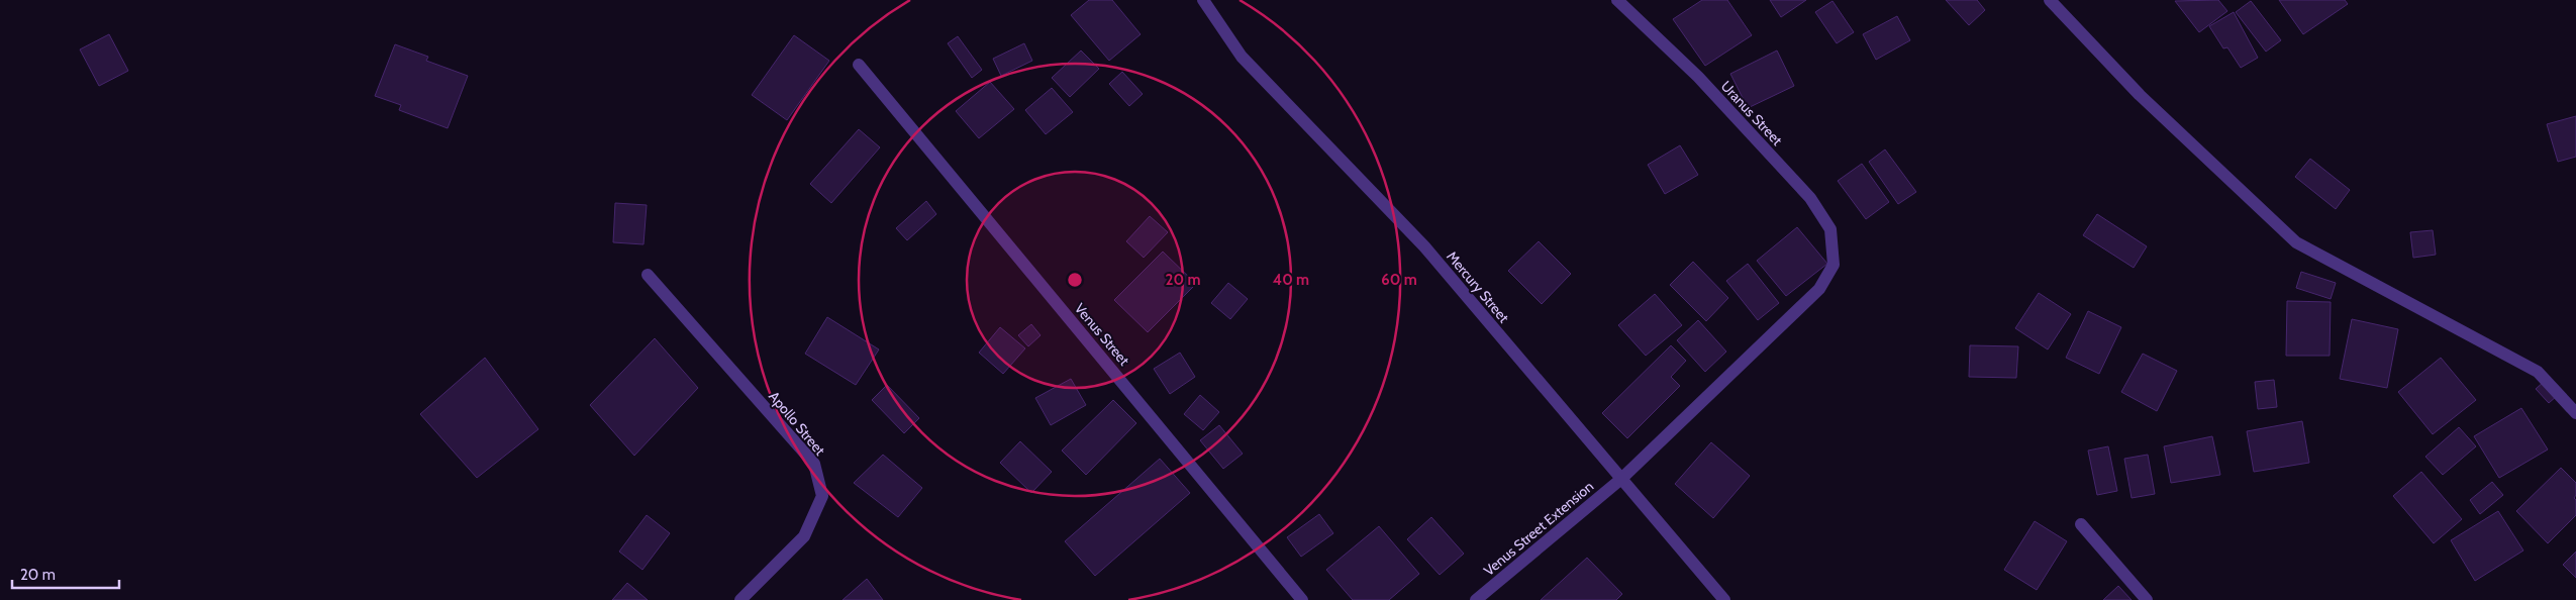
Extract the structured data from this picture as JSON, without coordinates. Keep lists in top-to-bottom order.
{
  "streets": {
    "street": [
      "Uranus Street",
      "Mercury Street",
      "Venus Street",
      "Apollo Street",
      "Venus Street Extension"
    ]
  },
  "crossings": [
    ["Uranus Street", "Venus Street Extension"],
    ["Mercury Street", "Venus Street Extension"]
  ],
  "scale_bar": "20 m",
  "rings": ["20 m", "40 m", "60 m"]
}
